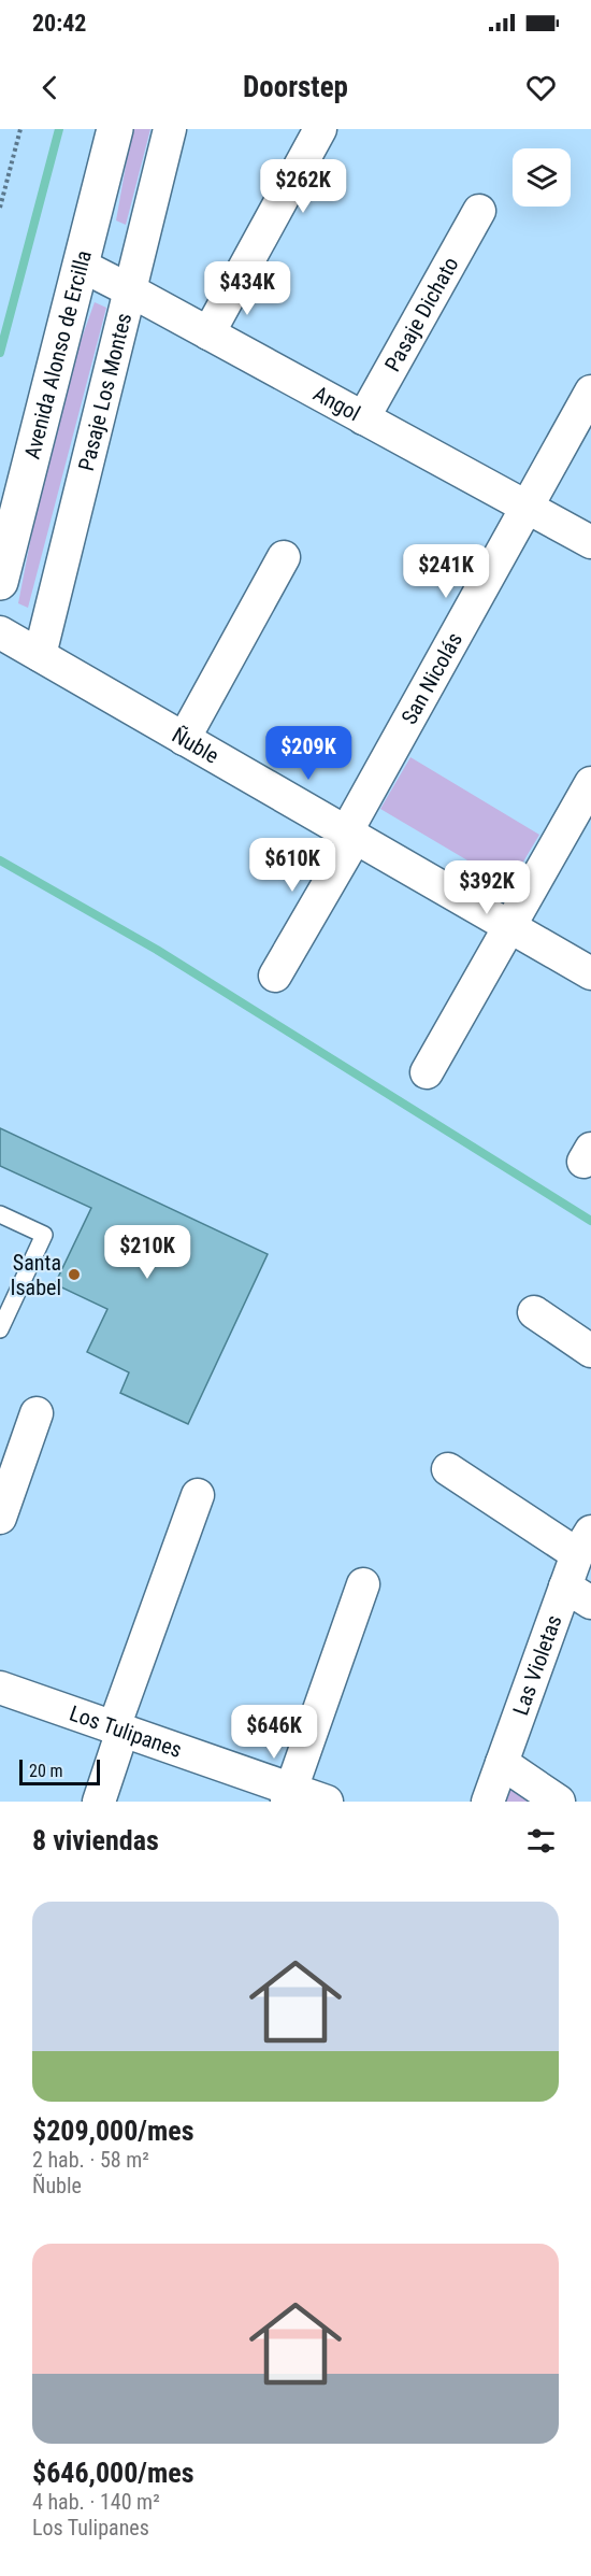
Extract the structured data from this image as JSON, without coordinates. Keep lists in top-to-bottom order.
{
  "streets": {
    "main road": ["Avenida Alonso de Ercilla"],
    "street": [
      "Pasaje Dichato",
      "Pasaje Los Montes",
      "Angol",
      "San Nicolás",
      "Ñuble",
      "Las Violetas",
      "Los Tulipanes"
    ]
  },
  "crossings": [
    ["Pasaje Dichato", "Angol"],
    ["Avenida Alonso de Ercilla", "Angol"],
    ["Pasaje Los Montes", "Angol"],
    ["Pasaje Los Montes", "Ñuble"],
    ["Angol", "San Nicolás"],
    ["San Nicolás", "Ñuble"]
  ],
  "places": ["Santa Isabel"],
  "scale_bar": "20 m",
  "page": {
    "status": "20:42",
    "header": "Doorstep",
    "price": [
      "$262K",
      "$434K",
      "$241K",
      "$209K",
      "$610K",
      "$392K",
      "$210K",
      "$646K"
    ],
    "scale": "20 m",
    "heading": "8 viviendas",
    "list": [
      {
        "name": "$209,000/mes",
        "note": "2 hab. · 58 m² · Ñuble"
      },
      {
        "name": "$646,000/mes",
        "note": "4 hab. · 140 m² · Los Tulipanes"
      }
    ]
  }
}
